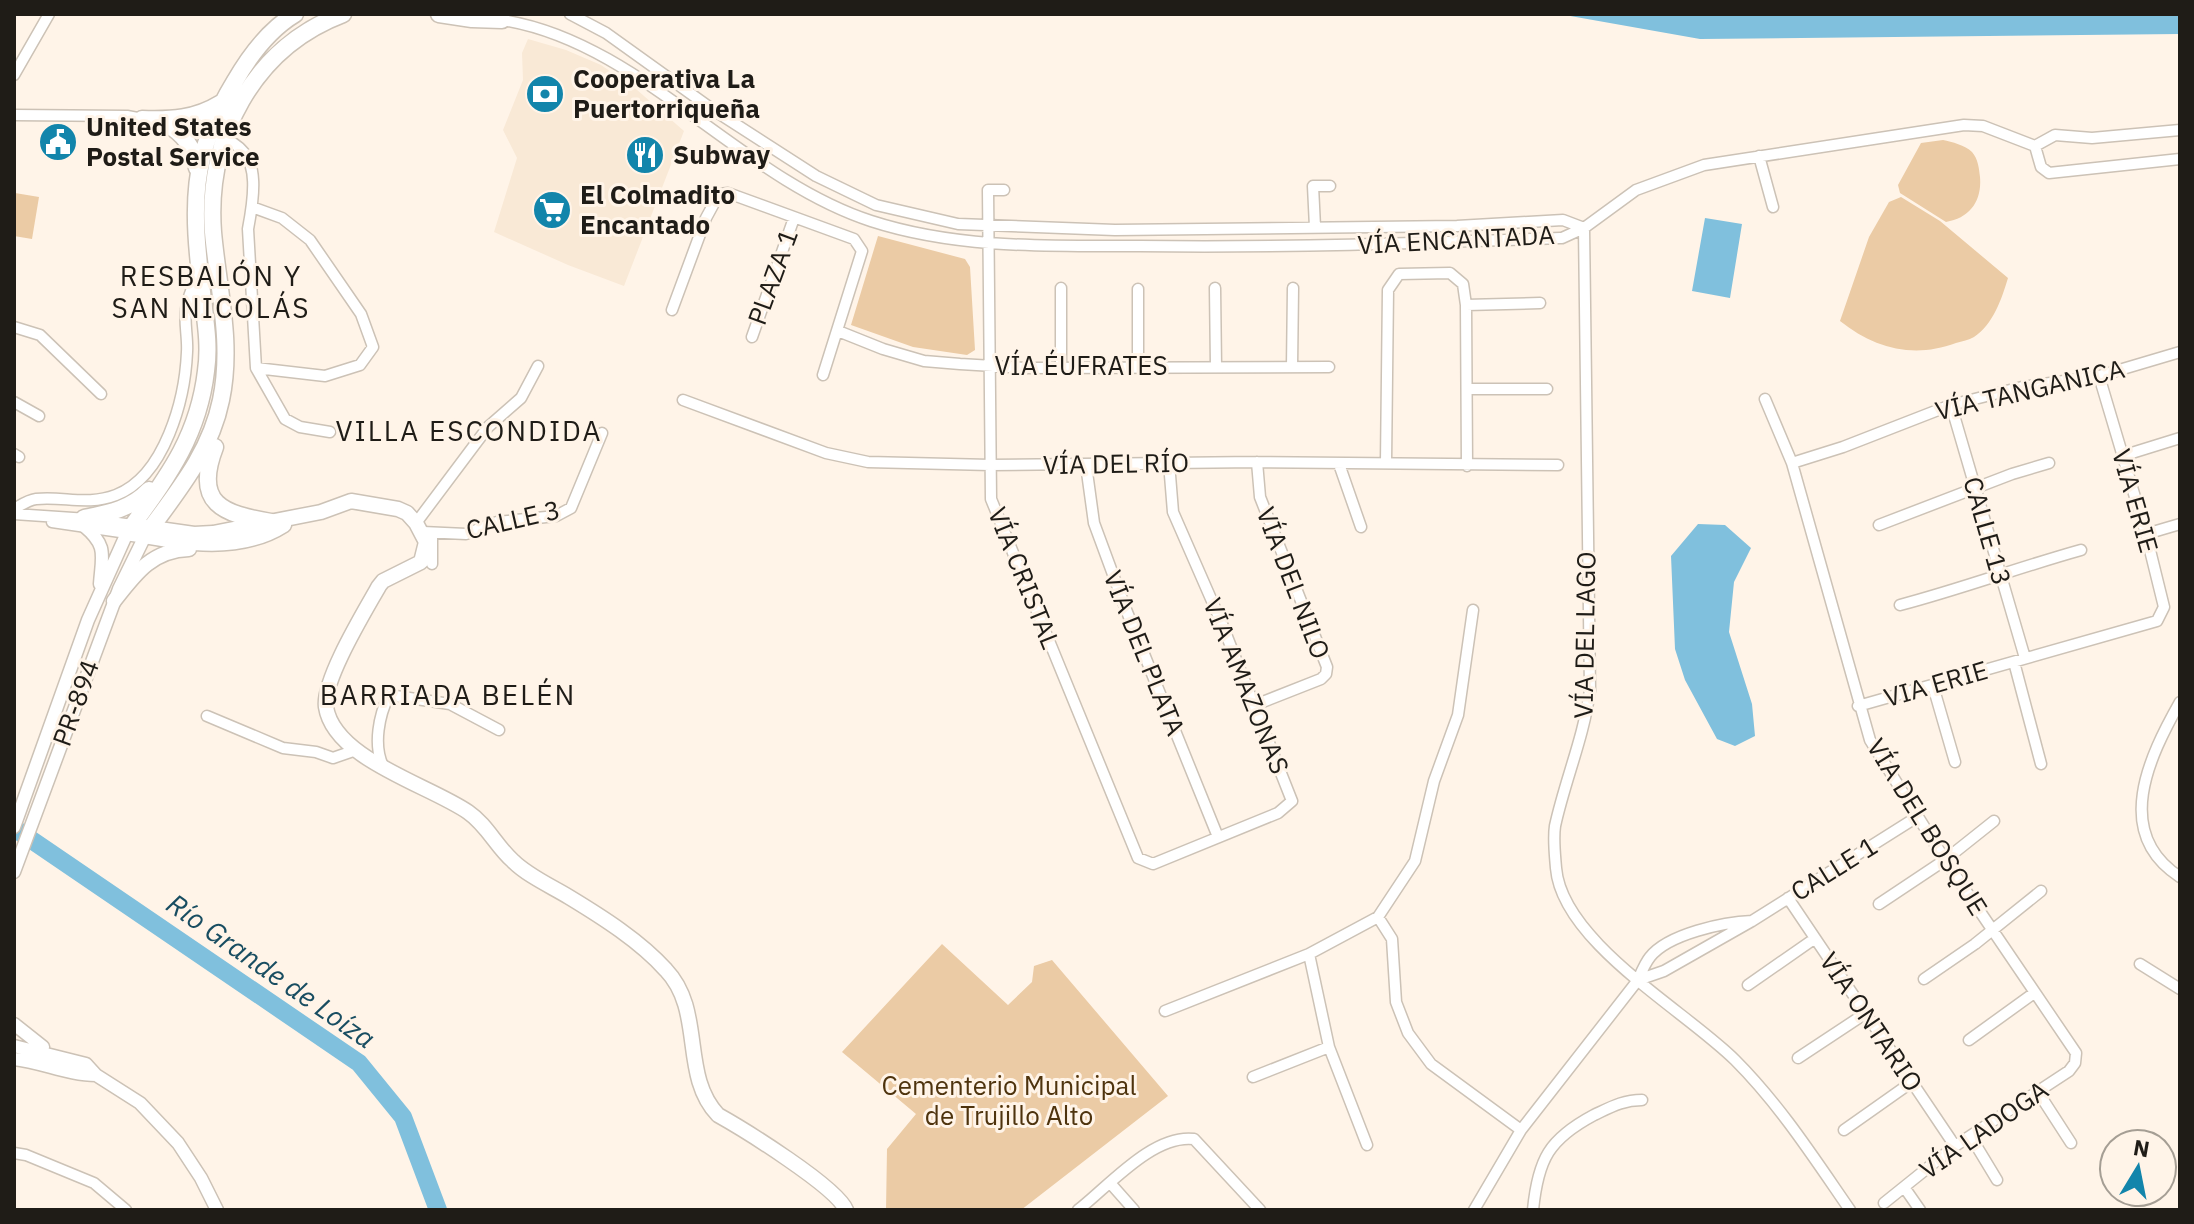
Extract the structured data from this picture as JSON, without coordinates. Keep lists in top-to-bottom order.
{
  "streets": {
    "street": [
      "VÍA ENCANTADA",
      "PLAZA 1",
      "VÍA ÉUFRATES",
      "VÍA TANGANICA",
      "VÍA DEL RÍO",
      "VÍA ERIE",
      "CALLE 3",
      "CALLE 13",
      "VÍA CRISTAL",
      "VÍA DEL NILO",
      "VÍA DEL LAGO",
      "VÍA DEL PLATA",
      "VIA ERIE",
      "VÍA AMAZONAS",
      "PR-894",
      "VÍA DEL BOSQUE",
      "CALLE 1",
      "VÍA ONTARIO",
      "VÍA LADOGA"
    ]
  },
  "crossings": [
    ["VÍA ENCANTADA", "VÍA CRISTAL"],
    ["VÍA ENCANTADA", "VÍA DEL LAGO"],
    ["VÍA ÉUFRATES", "VÍA CRISTAL"],
    ["VÍA TANGANICA", "VÍA ERIE"],
    ["VÍA TANGANICA", "CALLE 13"],
    ["VÍA TANGANICA", "VÍA DEL BOSQUE"],
    ["VÍA DEL RÍO", "VÍA CRISTAL"],
    ["VÍA DEL RÍO", "VÍA DEL NILO"],
    ["VÍA DEL RÍO", "VÍA DEL PLATA"],
    ["VÍA DEL RÍO", "VÍA AMAZONAS"],
    ["VÍA ERIE", "CALLE 13"],
    ["VÍA ERIE", "VIA ERIE"],
    ["CALLE 13", "VIA ERIE"],
    ["VÍA CRISTAL", "VÍA AMAZONAS"],
    ["VÍA DEL NILO", "VÍA AMAZONAS"],
    ["VÍA DEL LAGO", "CALLE 1"],
    ["VÍA DEL PLATA", "VÍA AMAZONAS"],
    ["VIA ERIE", "VÍA DEL BOSQUE"],
    ["VÍA DEL BOSQUE", "CALLE 1"],
    ["VÍA DEL BOSQUE", "VÍA LADOGA"],
    ["CALLE 1", "VÍA ONTARIO"],
    ["VÍA ONTARIO", "VÍA LADOGA"]
  ],
  "districts": ["RESBALÓN Y SAN NICOLÁS", "VILLA ESCONDIDA", "BARRIADA BELÉN"],
  "water": ["Río Grande de Loíza"],
  "parks": ["Cementerio Municipal de Trujillo Alto"],
  "places": {
    "bank": ["Cooperativa La Puertorriqueña"],
    "public building": ["United States Postal Service"],
    "restaurant": ["Subway"],
    "supermarket": ["El Colmadito Encantado"]
  },
  "north": "top"
}
